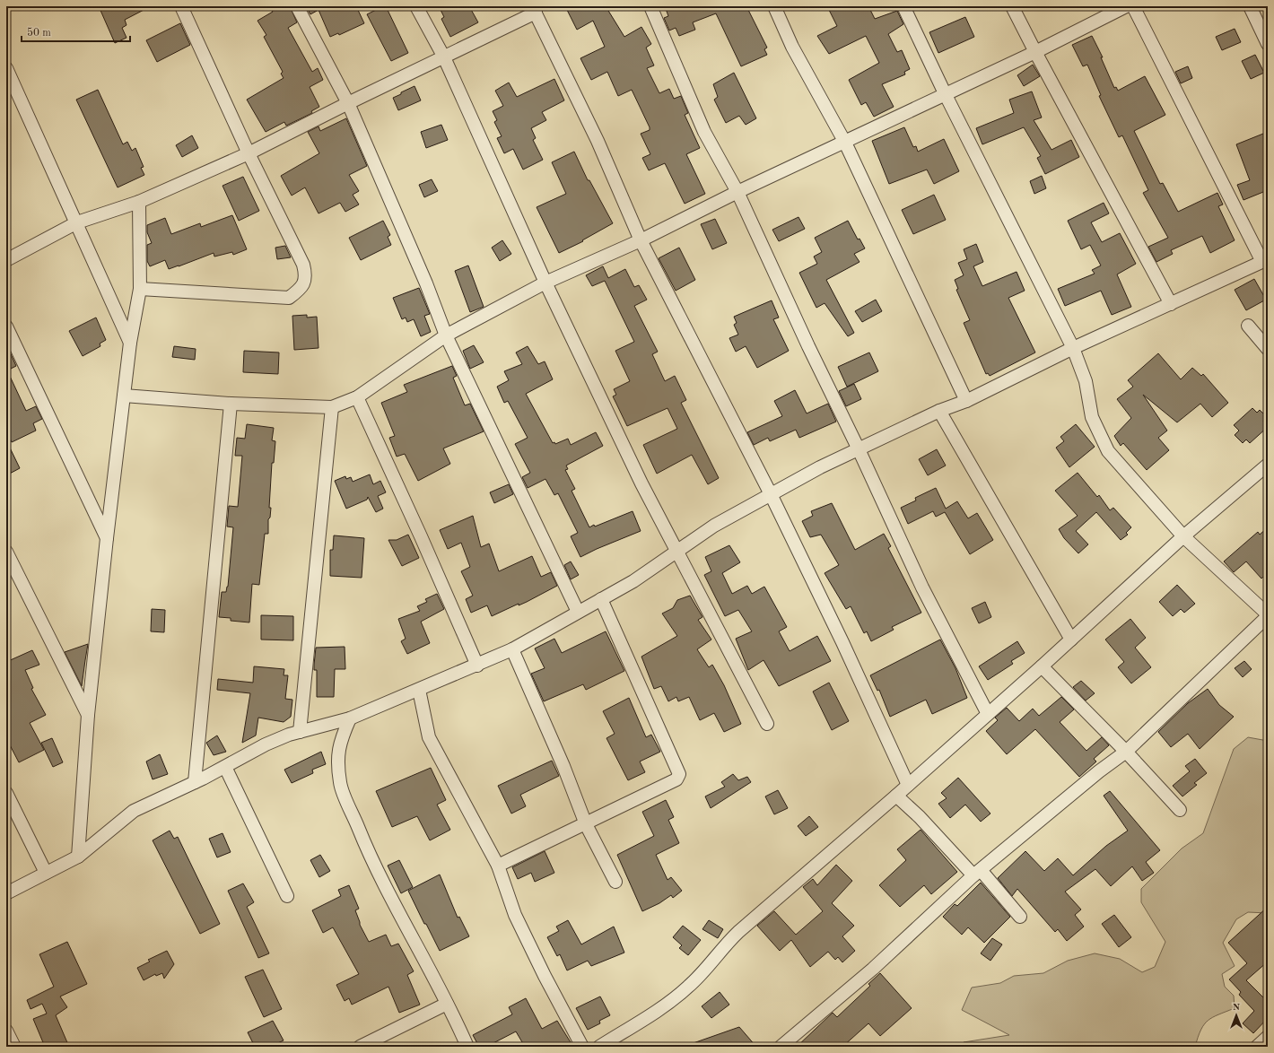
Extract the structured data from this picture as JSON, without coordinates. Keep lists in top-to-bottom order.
{
  "scale_bar": "50 m",
  "north": "top"
}
